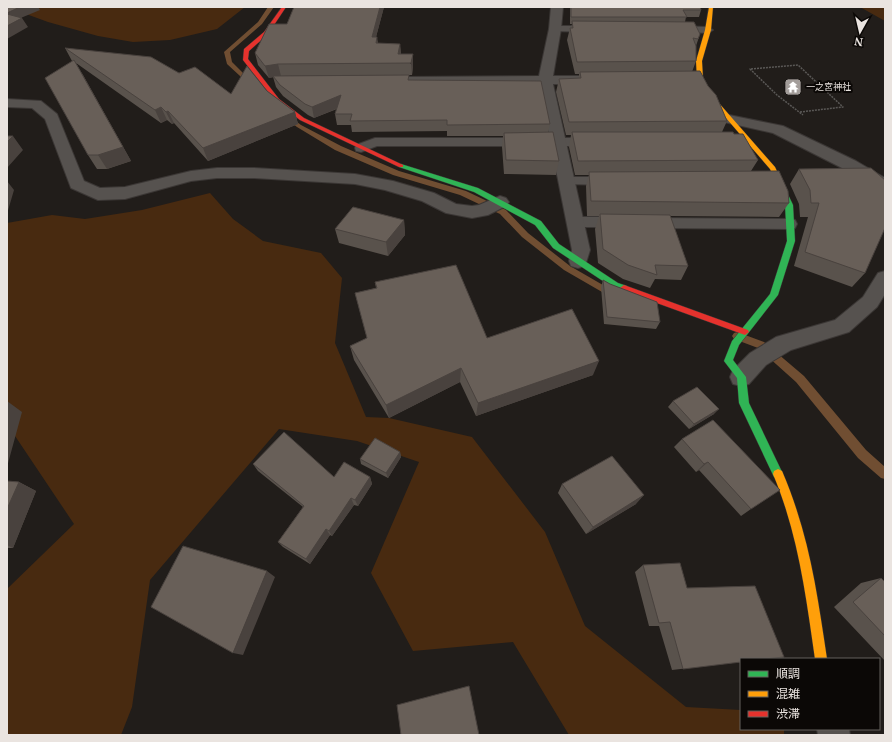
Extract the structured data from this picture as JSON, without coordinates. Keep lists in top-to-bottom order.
{
  "places": {
    "temple": ["一之宮神社"]
  },
  "legend": ["順調", "混雑", "渋滞"],
  "north": "bottom"
}
